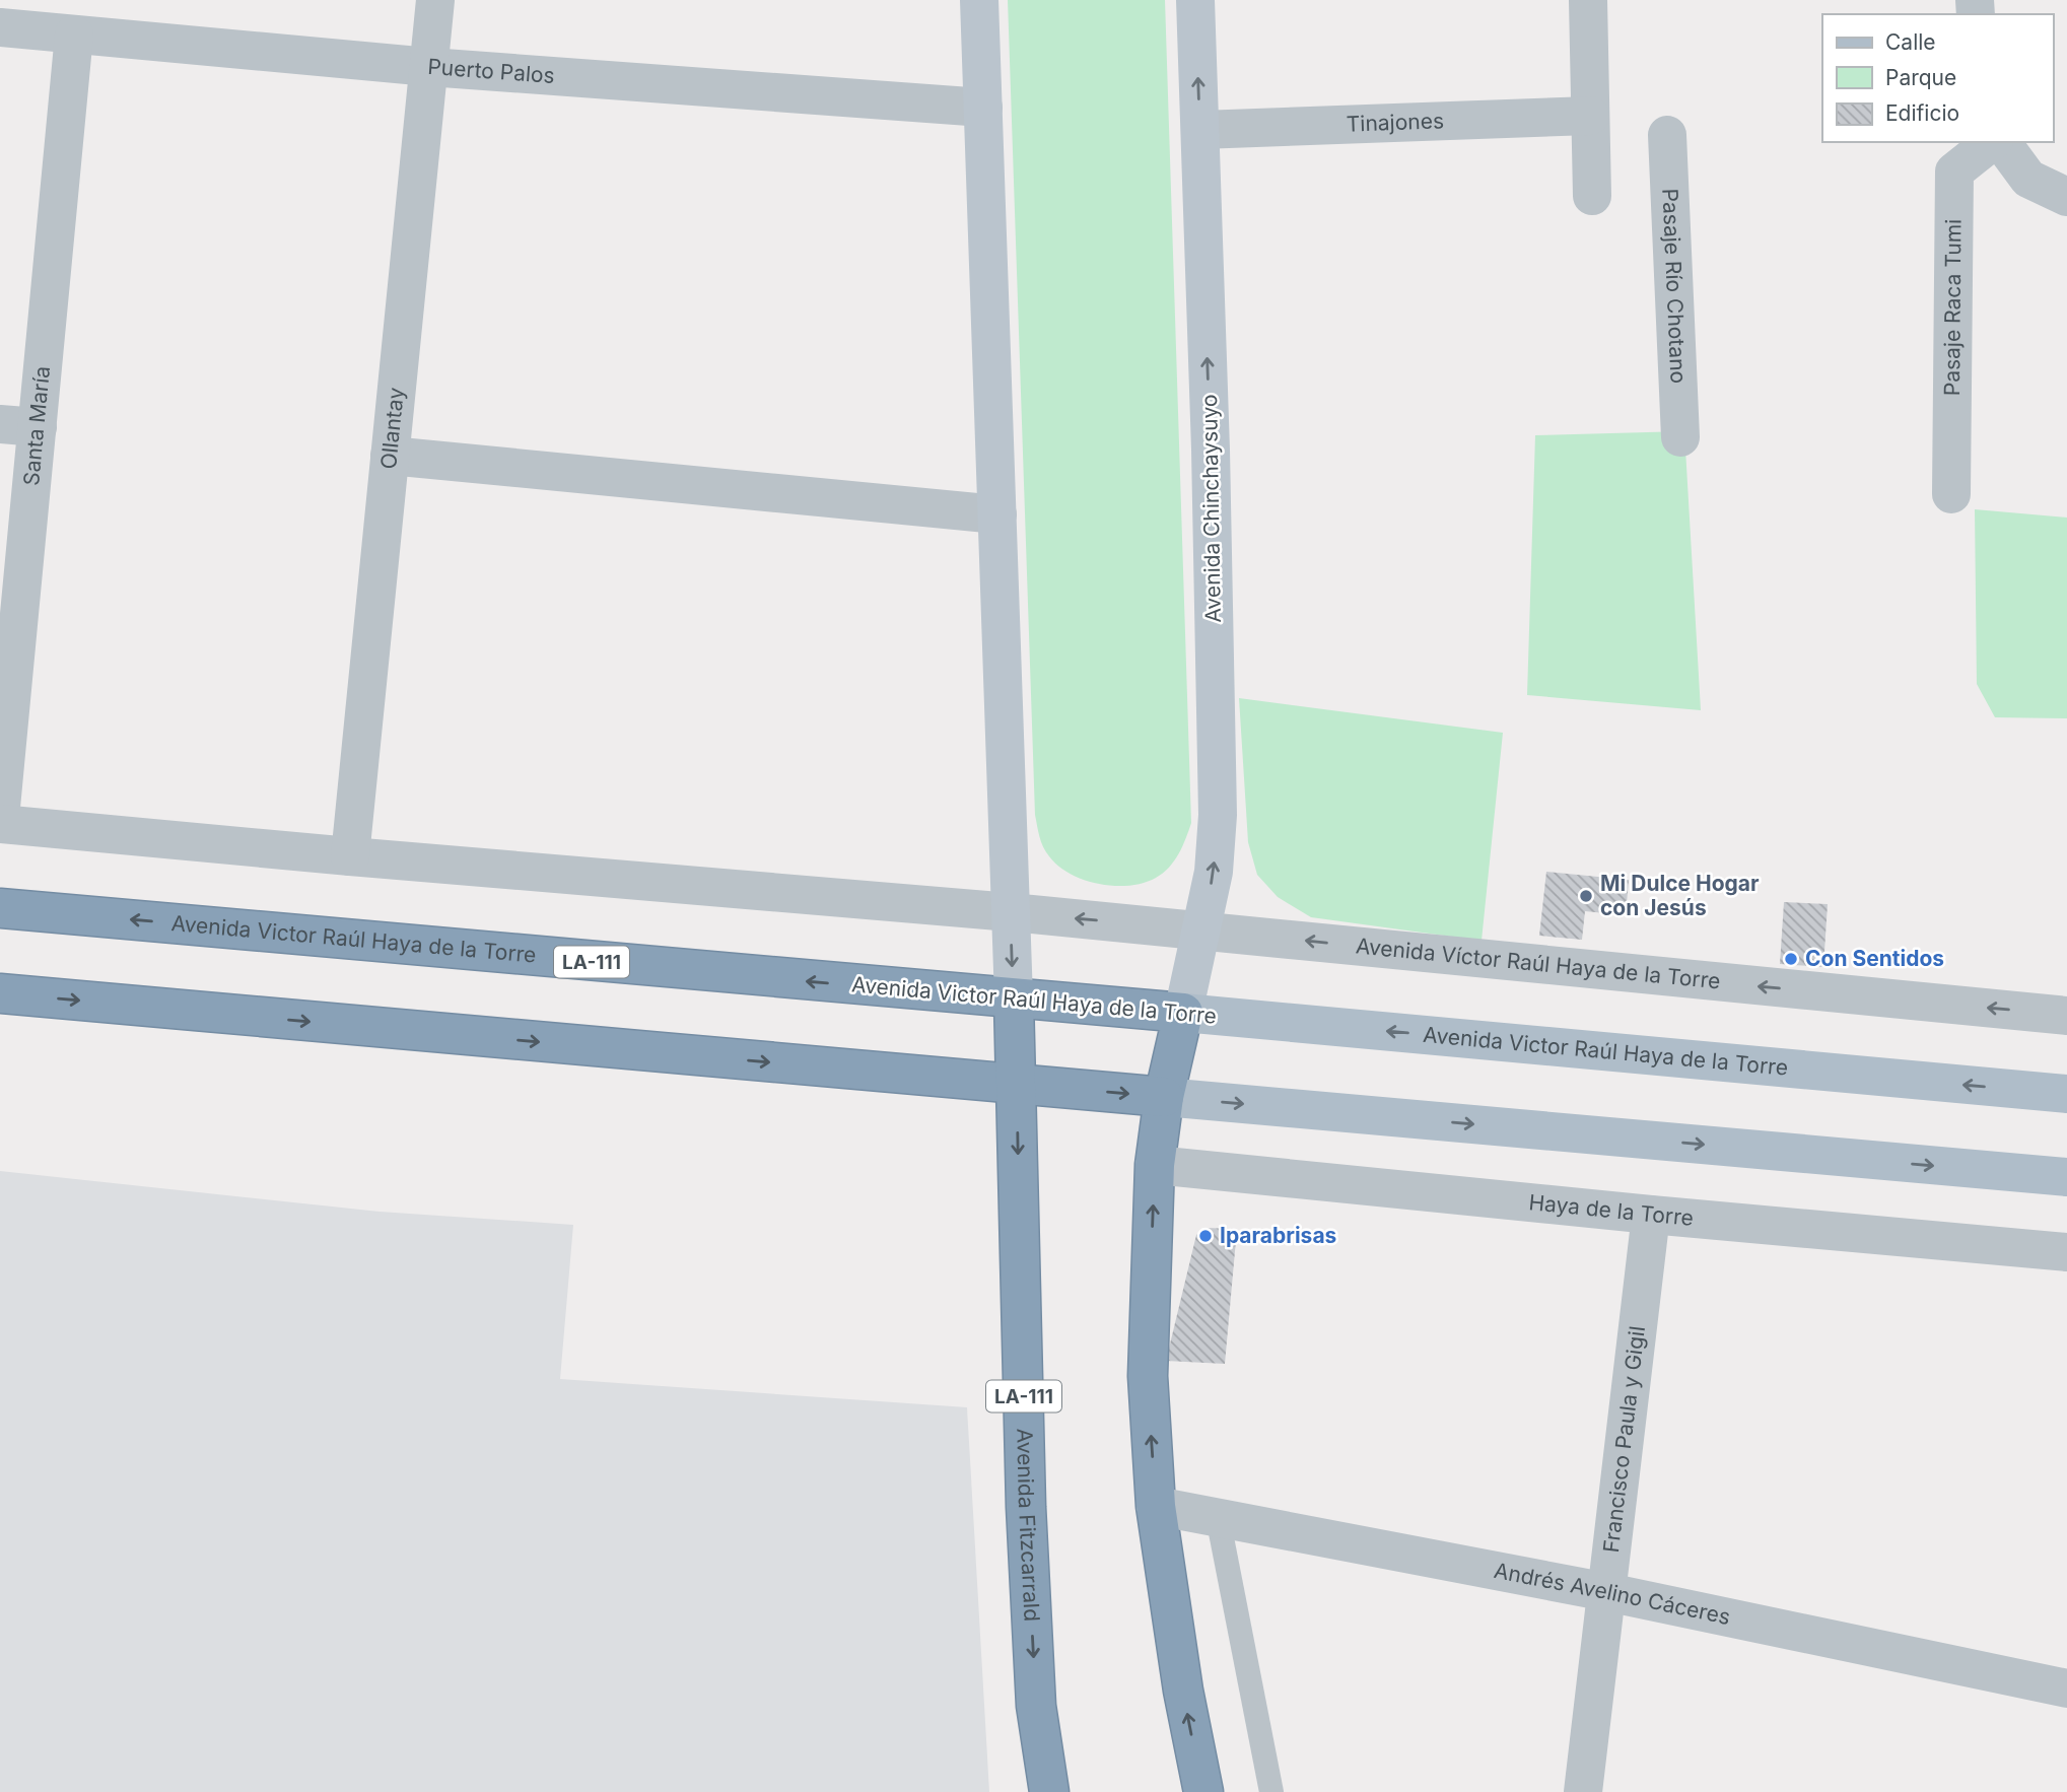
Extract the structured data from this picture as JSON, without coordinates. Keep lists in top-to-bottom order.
{
  "streets": {
    "highway": ["Avenida Victor Raúl Haya de la Torre", "LA-111", "Avenida Fitzcarrald"],
    "street": [
      "Puerto Palos",
      "Tinajones",
      "Pasaje Río Chotano",
      "Pasaje Raca Tumi",
      "Santa María",
      "Ollantay",
      "Avenida Chinchaysuyo",
      "Avenida Víctor Raúl Haya de la Torre",
      "Haya de la Torre",
      "Francisco Paula y Gigil",
      "Andrés Avelino Cáceres"
    ]
  },
  "crossings": [
    ["Puerto Palos", "Santa María"],
    ["Puerto Palos", "Ollantay"],
    ["Tinajones", "Avenida Chinchaysuyo"],
    ["Ollantay", "Avenida Víctor Raúl Haya de la Torre"],
    ["Avenida Chinchaysuyo", "Avenida Victor Raúl Haya de la Torre"],
    ["Avenida Chinchaysuyo", "Avenida Víctor Raúl Haya de la Torre"],
    ["Avenida Victor Raúl Haya de la Torre", "Avenida Fitzcarrald"],
    ["Haya de la Torre", "Francisco Paula y Gigil"],
    ["Francisco Paula y Gigil", "Andrés Avelino Cáceres"]
  ],
  "one_way": ["Avenida Víctor Raúl Haya de la Torre"],
  "places": ["Mi Dulce Hogar con Jesús", "Con Sentidos", "Iparabrisas"],
  "legend": ["Calle", "Parque", "Edificio"]
}
